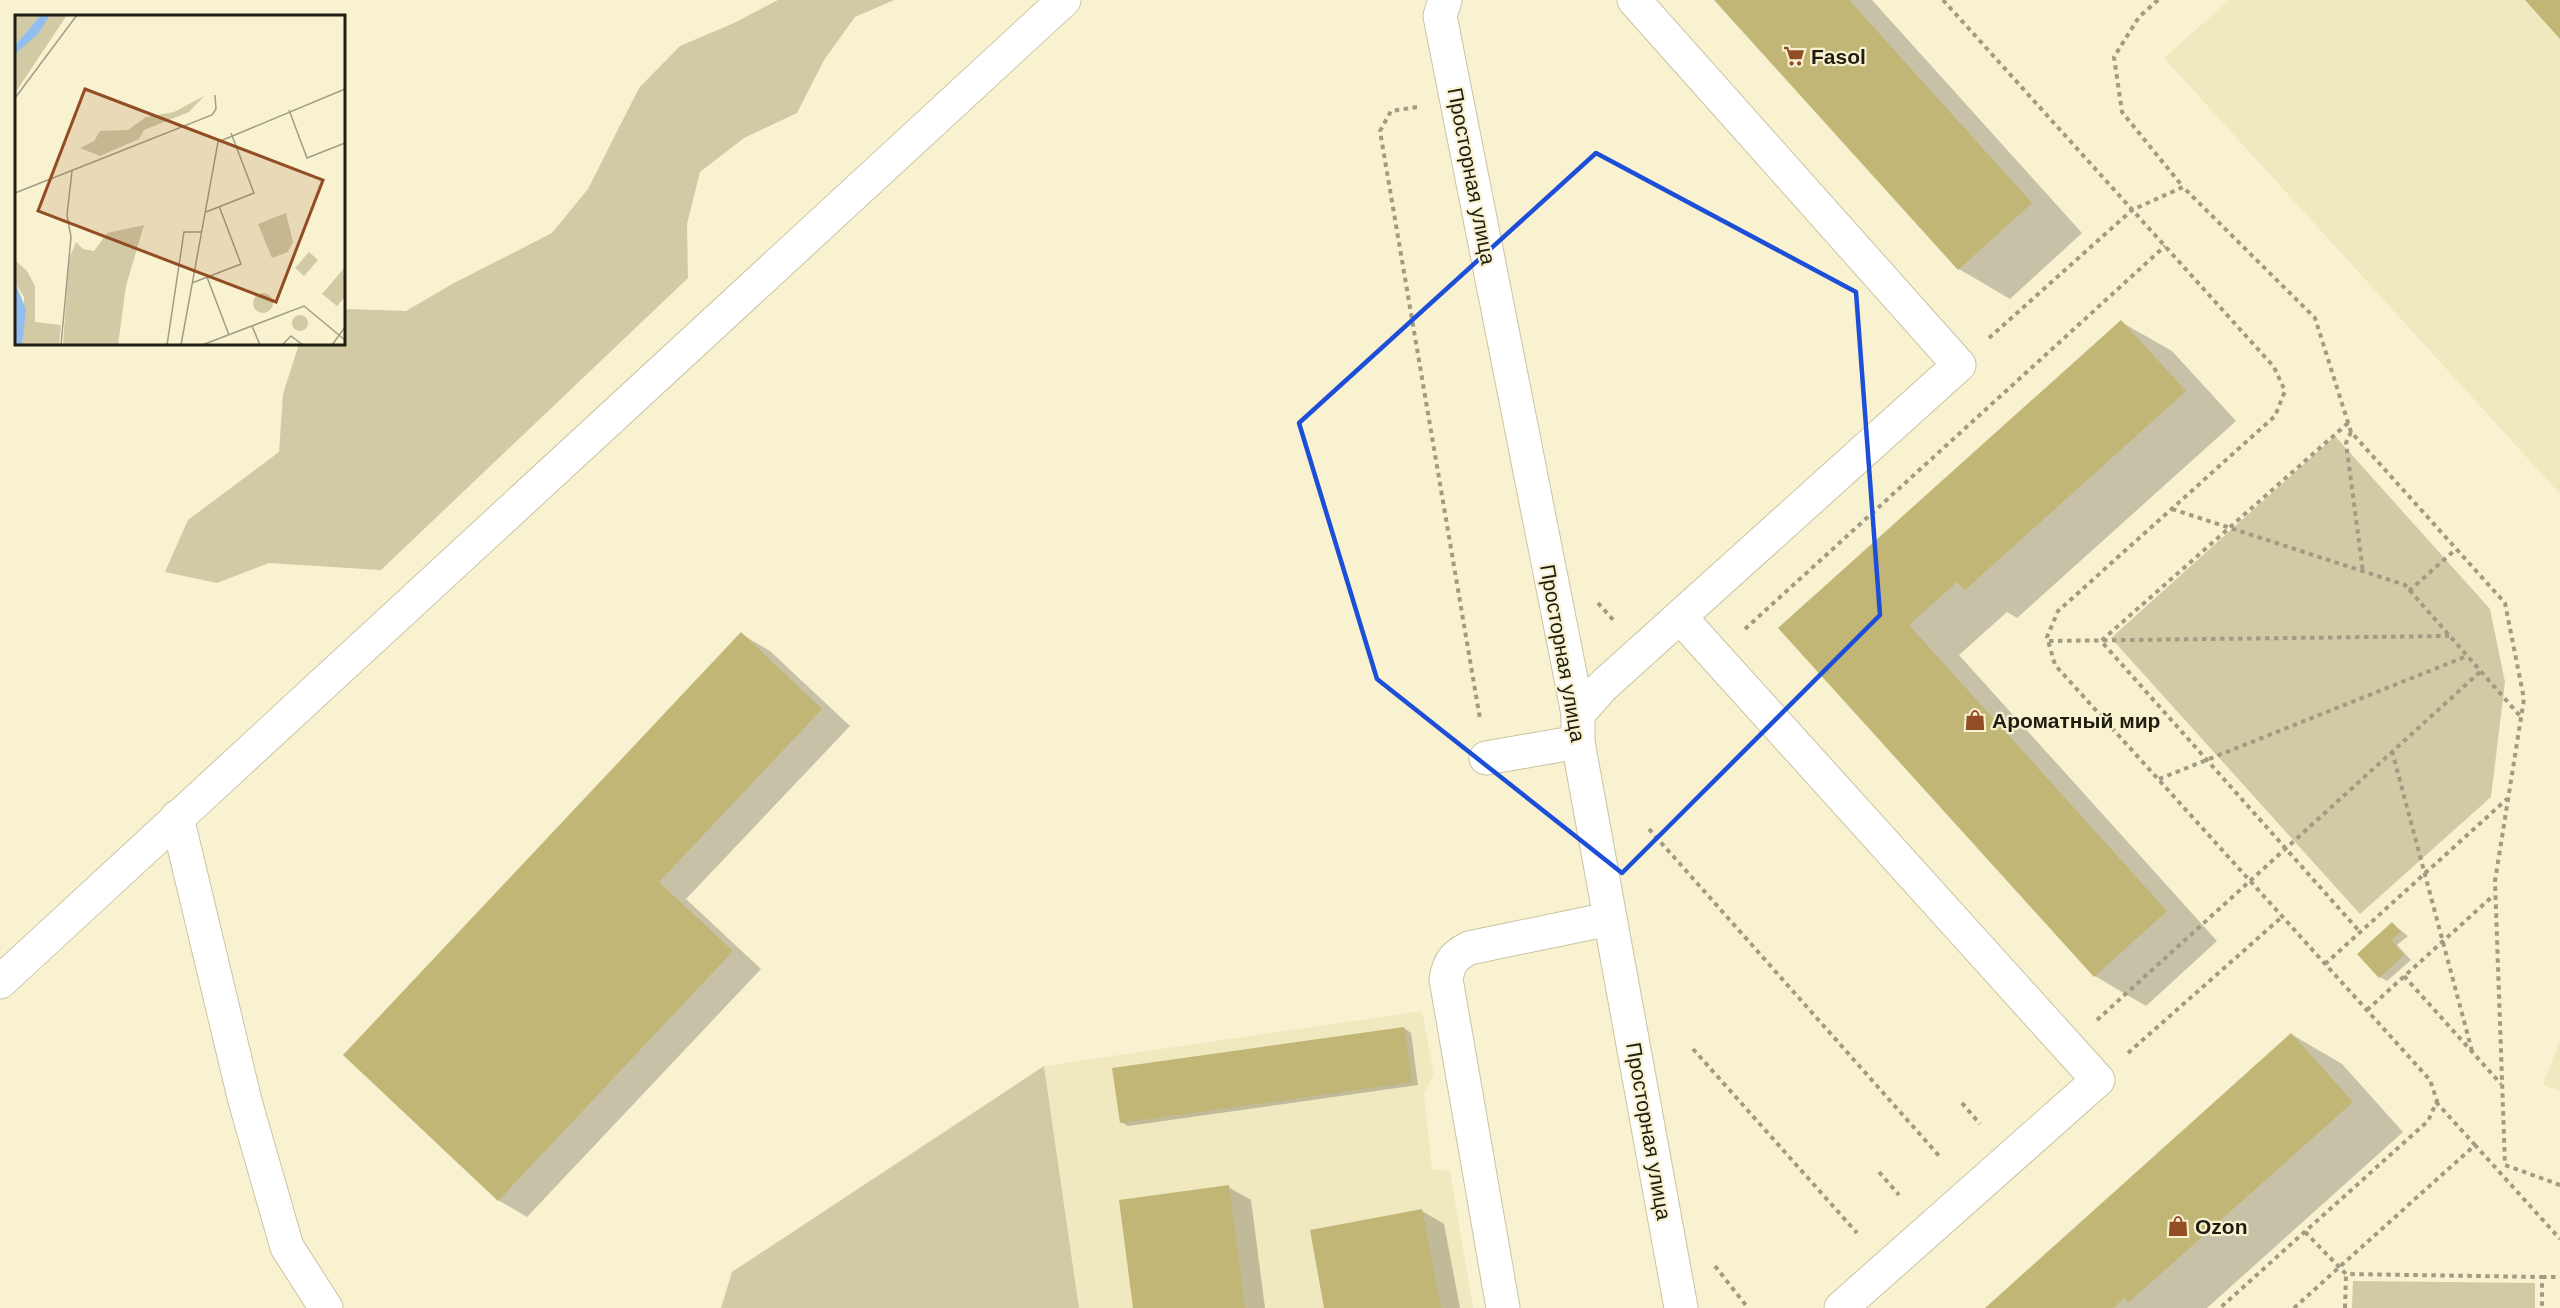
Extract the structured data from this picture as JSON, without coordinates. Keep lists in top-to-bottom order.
{
  "streets": {
    "street": ["Просторная улица"]
  },
  "places": {
    "supermarket": ["Fasol"],
    "shop": ["Ароматный мир", "Ozon"]
  }
}
